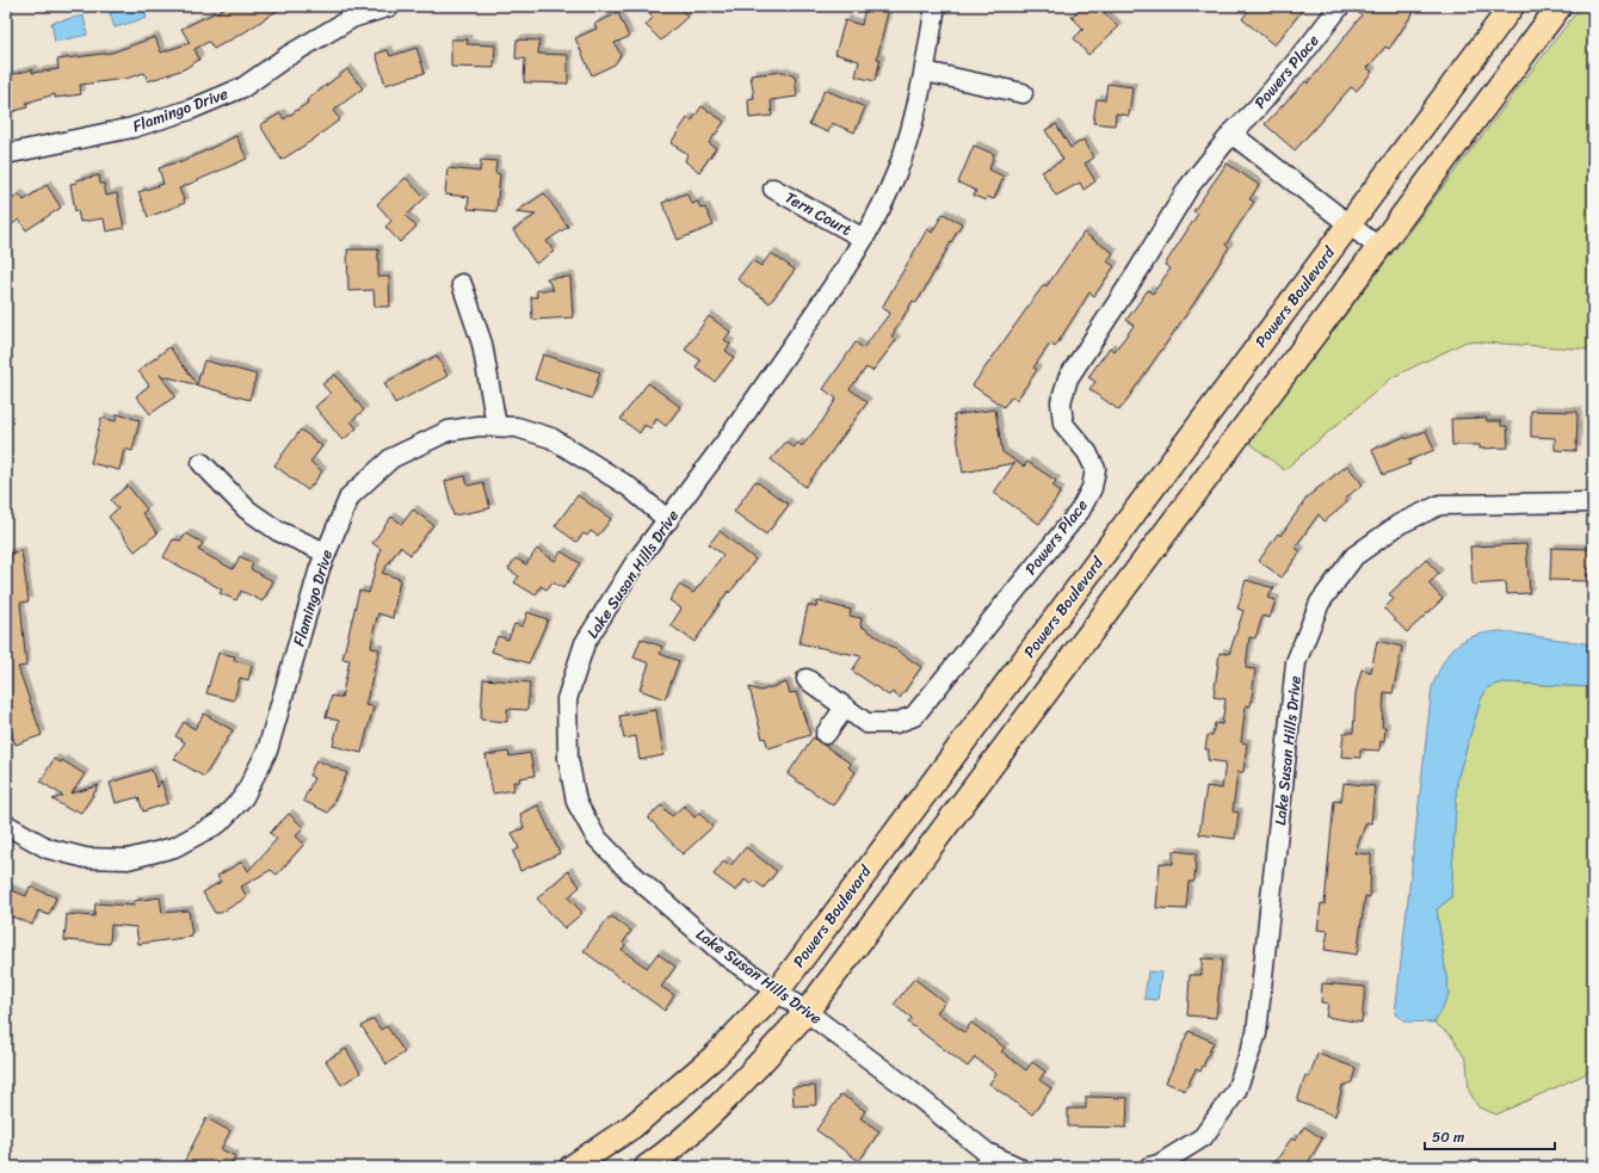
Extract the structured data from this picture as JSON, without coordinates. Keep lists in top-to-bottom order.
{
  "streets": {
    "main road": ["Powers Boulevard"],
    "street": [
      "Powers Place",
      "Flamingo Drive",
      "Tern Court",
      "Lake Susan Hills Drive"
    ]
  },
  "crossings": [
    ["Flamingo Drive", "Lake Susan Hills Drive"],
    ["Tern Court", "Lake Susan Hills Drive"],
    ["Powers Boulevard", "Lake Susan Hills Drive"]
  ],
  "scale_bar": "50 m"
}
